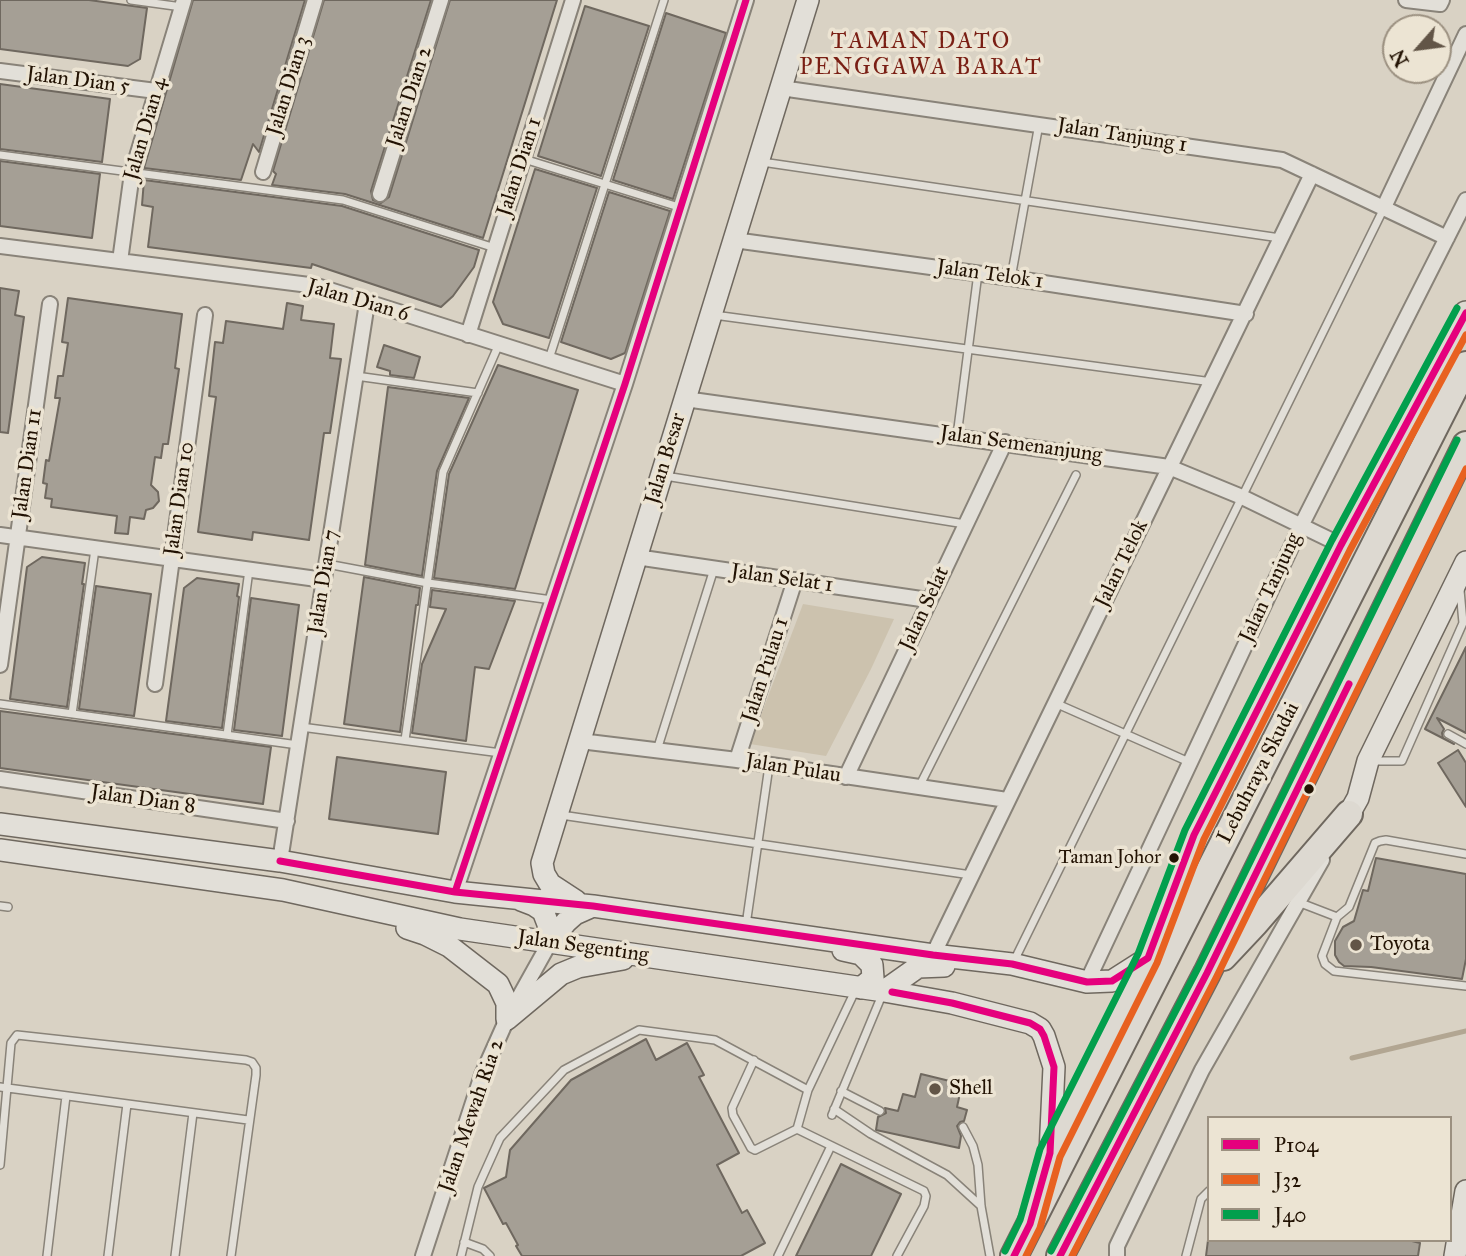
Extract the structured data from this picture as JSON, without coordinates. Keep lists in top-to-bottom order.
{
  "streets": {
    "highway": ["Lebuhraya Skudai"],
    "street": [
      "Jalan Dian 5",
      "Jalan Dian 3",
      "Jalan Dian 2",
      "Jalan Dian 4",
      "Jalan Tanjung 1",
      "Jalan Dian 1",
      "Jalan Telok 1",
      "Jalan Dian 6",
      "Jalan Semenanjung",
      "Jalan Besar",
      "Jalan Dian 11",
      "Jalan Dian 10",
      "Jalan Telok",
      "Jalan Selat 1",
      "Jalan Dian 7",
      "Jalan Tanjung",
      "Jalan Selat",
      "Jalan Pulau 1",
      "Jalan Pulau",
      "Jalan Dian 8",
      "Jalan Segenting",
      "Jalan Mewah Ria 2"
    ]
  },
  "crossings": [
    ["Jalan Dian 5", "Jalan Dian 4"],
    ["Jalan Dian 4", "Jalan Dian 6"],
    ["Jalan Tanjung 1", "Jalan Besar"],
    ["Jalan Tanjung 1", "Jalan Telok"],
    ["Jalan Tanjung 1", "Jalan Tanjung"],
    ["Jalan Dian 1", "Jalan Dian 6"],
    ["Jalan Telok 1", "Jalan Besar"],
    ["Jalan Telok 1", "Jalan Telok"],
    ["Jalan Dian 6", "Jalan Dian 7"],
    ["Jalan Semenanjung", "Jalan Besar"],
    ["Jalan Semenanjung", "Jalan Telok"],
    ["Jalan Semenanjung", "Jalan Tanjung"],
    ["Jalan Semenanjung", "Jalan Selat"],
    ["Jalan Besar", "Jalan Selat 1"],
    ["Jalan Besar", "Jalan Pulau"],
    ["Jalan Besar", "Jalan Segenting"],
    ["Jalan Telok", "Jalan Pulau"],
    ["Jalan Telok", "Jalan Segenting"],
    ["Jalan Selat 1", "Jalan Selat"],
    ["Jalan Selat 1", "Jalan Pulau 1"],
    ["Jalan Dian 7", "Jalan Dian 8"],
    ["Jalan Dian 7", "Jalan Segenting"],
    ["Jalan Tanjung", "Jalan Segenting"],
    ["Jalan Selat", "Jalan Pulau"],
    ["Jalan Pulau 1", "Jalan Pulau"],
    ["Jalan Segenting", "Jalan Mewah Ria 2"]
  ],
  "districts": ["TAMAN DATO PENGGAWA BARAT"],
  "places": ["Taman Johor", "Toyota", "Shell"],
  "lines": ["transit line P104", "transit line J40", "transit line J32"],
  "legend": ["P104", "J32", "J40"],
  "north": "bottom left"
}
